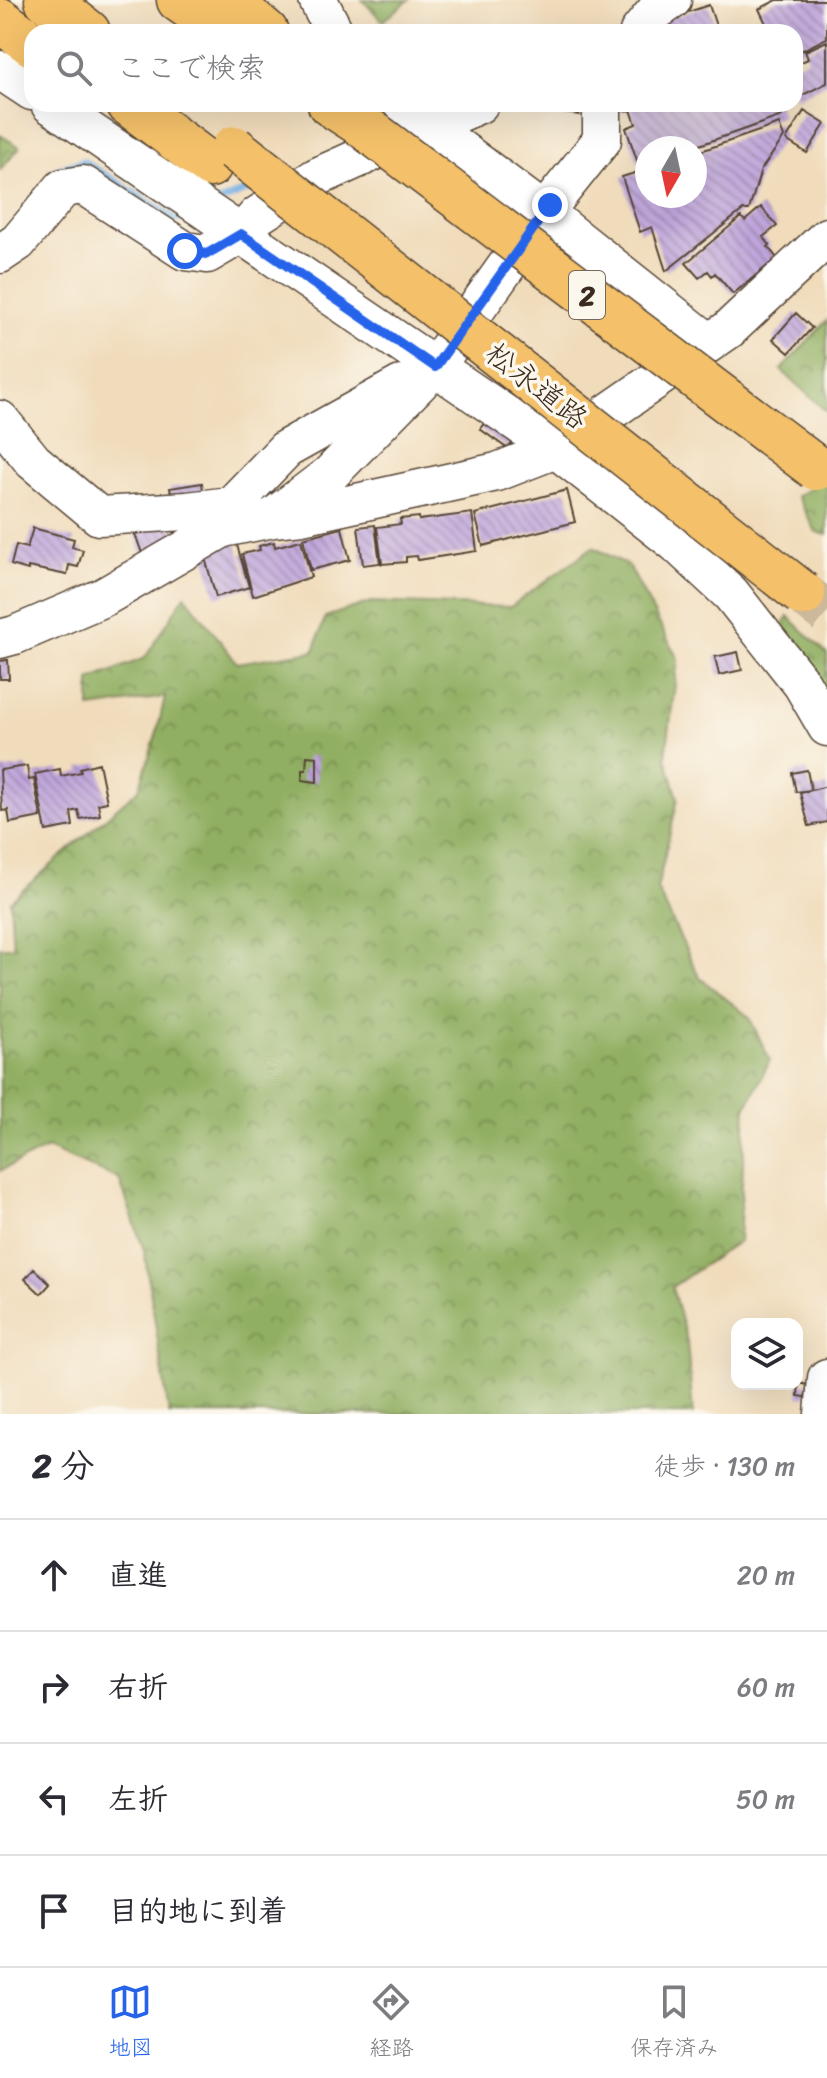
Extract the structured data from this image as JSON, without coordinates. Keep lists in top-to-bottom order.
{
  "streets": {
    "highway": ["2", "松永道路"]
  },
  "north": "bottom",
  "page": {
    "search": "ここで検索",
    "heading": ["2 分", "徒歩 · 130 m"],
    "list": [
      ["直進", "20 m"],
      ["右折", "60 m"],
      ["左折", "50 m"],
      "目的地に到着"
    ],
    "nav": ["地図", "経路", "保存済み"]
  }
}
